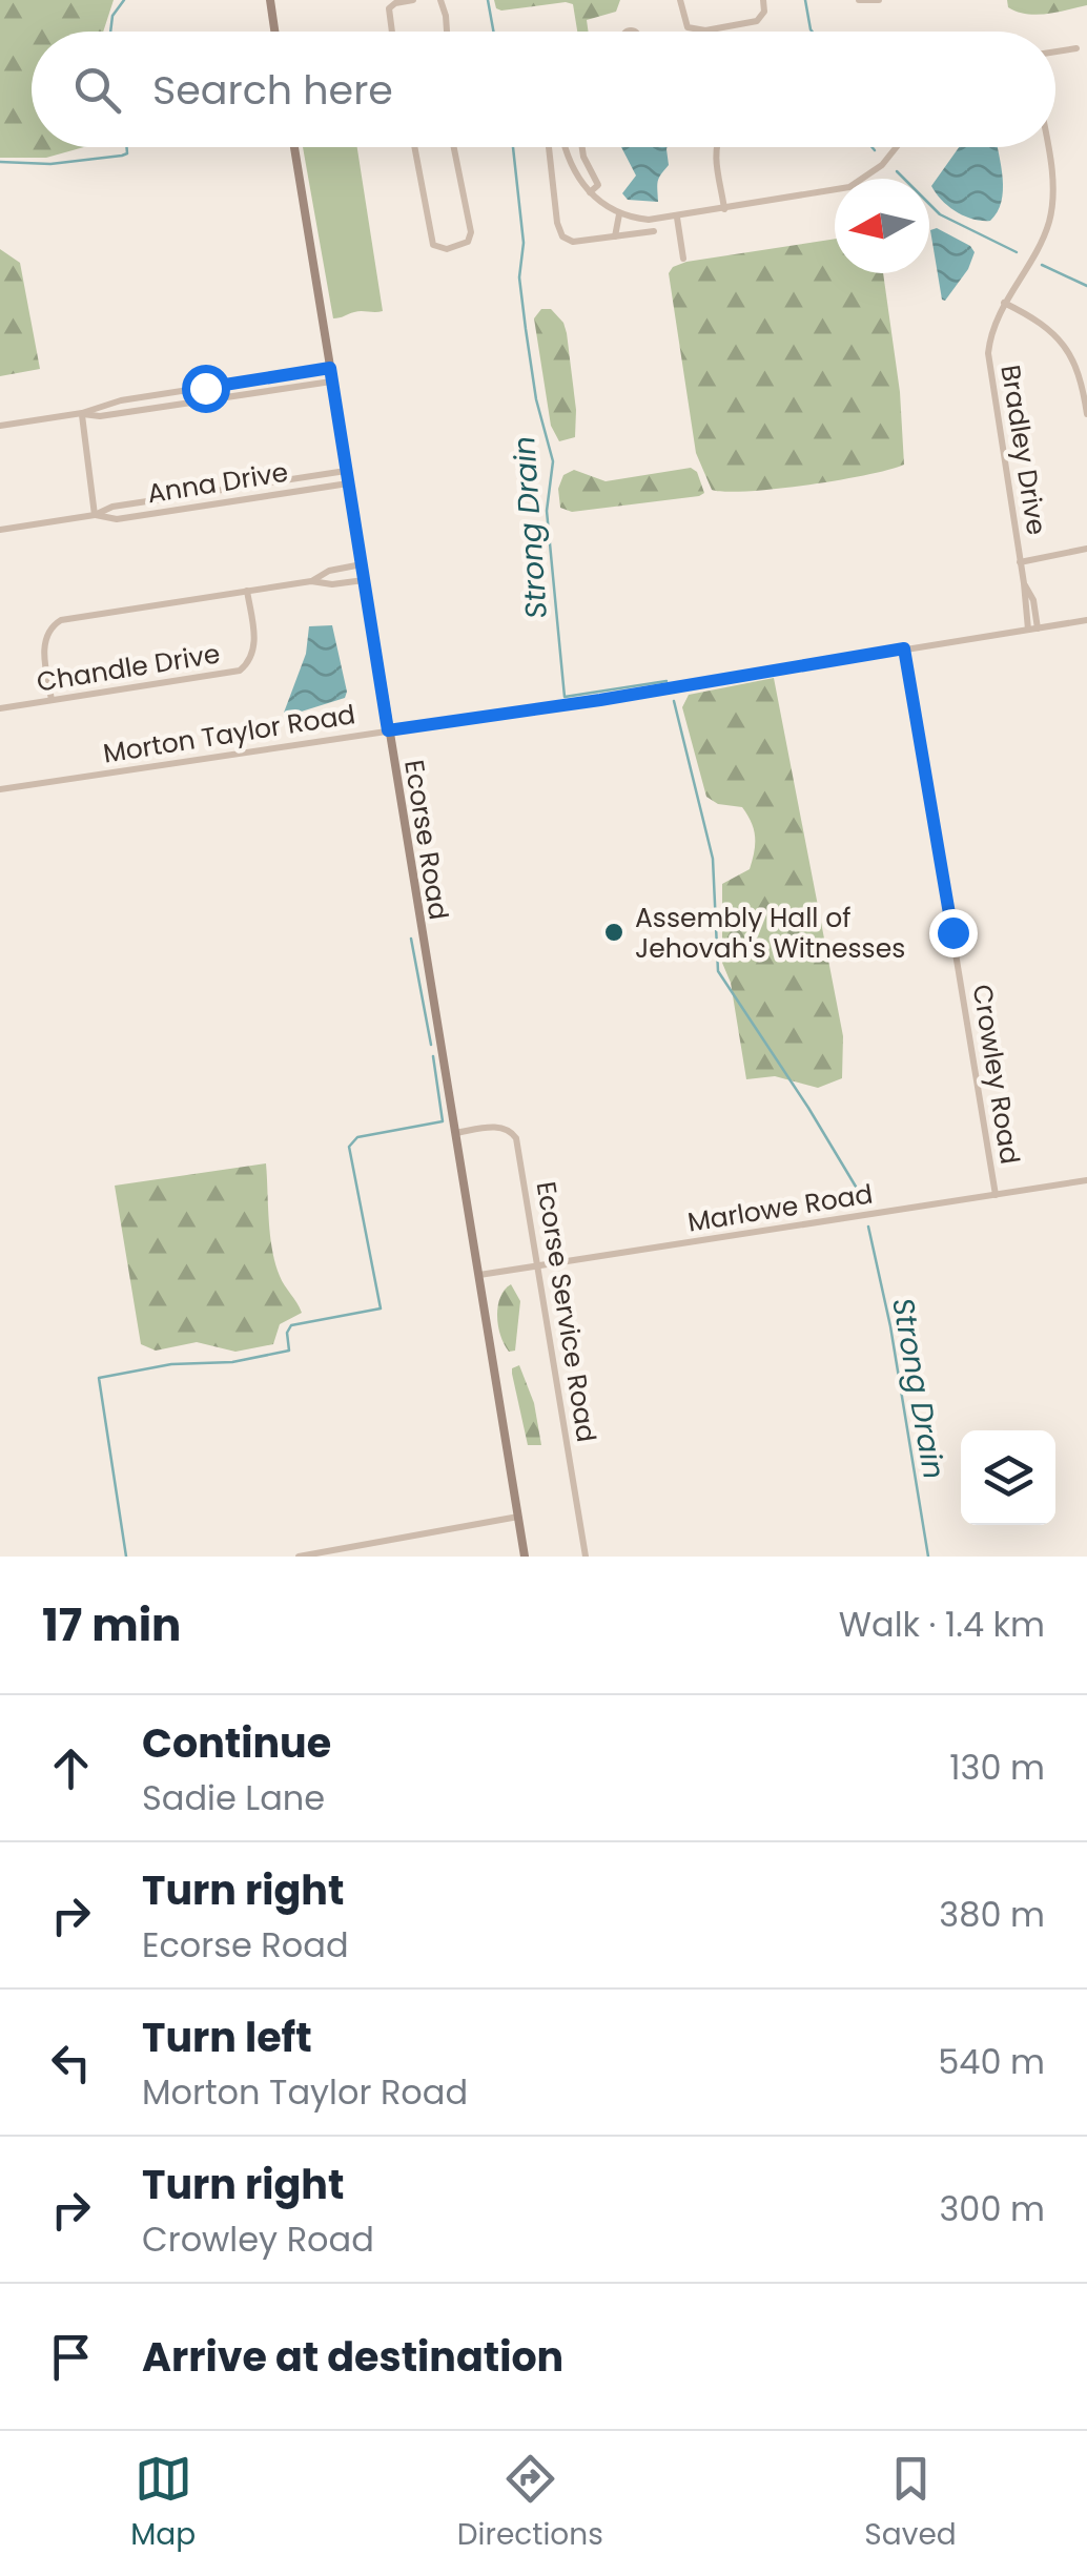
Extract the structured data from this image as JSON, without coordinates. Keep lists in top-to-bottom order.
{
  "streets": {
    "main road": ["Ecorse Road"],
    "street": [
      "Bradley Drive",
      "Anna Drive",
      "Chandle Drive",
      "Morton Taylor Road",
      "Crowley Road",
      "Marlowe Road",
      "Ecorse Service Road"
    ]
  },
  "crossings": [
    ["Bradley Drive", "Morton Taylor Road"],
    ["Anna Drive", "Ecorse Road"],
    ["Morton Taylor Road", "Ecorse Road"],
    ["Morton Taylor Road", "Crowley Road"],
    ["Ecorse Road", "Marlowe Road"],
    ["Ecorse Road", "Ecorse Service Road"],
    ["Crowley Road", "Marlowe Road"],
    ["Marlowe Road", "Ecorse Service Road"]
  ],
  "water": ["Strong Drain"],
  "places": ["Assembly Hall of Jehovah's Witnesses"],
  "north": "left",
  "page": {
    "search": "Search here",
    "heading": ["17 min", "Walk · 1.4 km"],
    "list": [
      ["Continue", "Sadie Lane", "130 m"],
      ["Turn right", "Ecorse Road", "380 m"],
      ["Turn left", "Morton Taylor Road", "540 m"],
      ["Turn right", "Crowley Road", "300 m"],
      "Arrive at destination"
    ],
    "nav": ["Map", "Directions", "Saved"]
  }
}
